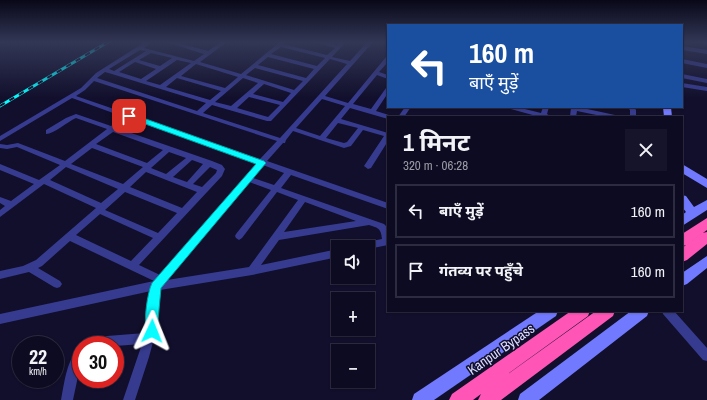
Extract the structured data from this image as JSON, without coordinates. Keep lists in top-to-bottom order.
{
  "streets": {
    "highway": ["Kanpur Bypass"]
  },
  "page": {
    "turn": ["160 m", "बाएँ मुड़ें"],
    "heading": ["1 मिनट", "320 m · 06:28"],
    "list": [
      {
        "name": "बाएँ मुड़ें",
        "value": "160 m"
      },
      {
        "name": "गंतव्य पर पहुँचे",
        "value": "160 m"
      }
    ],
    "map_buttons": ["+", "−"],
    "speed": "22 km/h",
    "limit": "30"
  }
}
